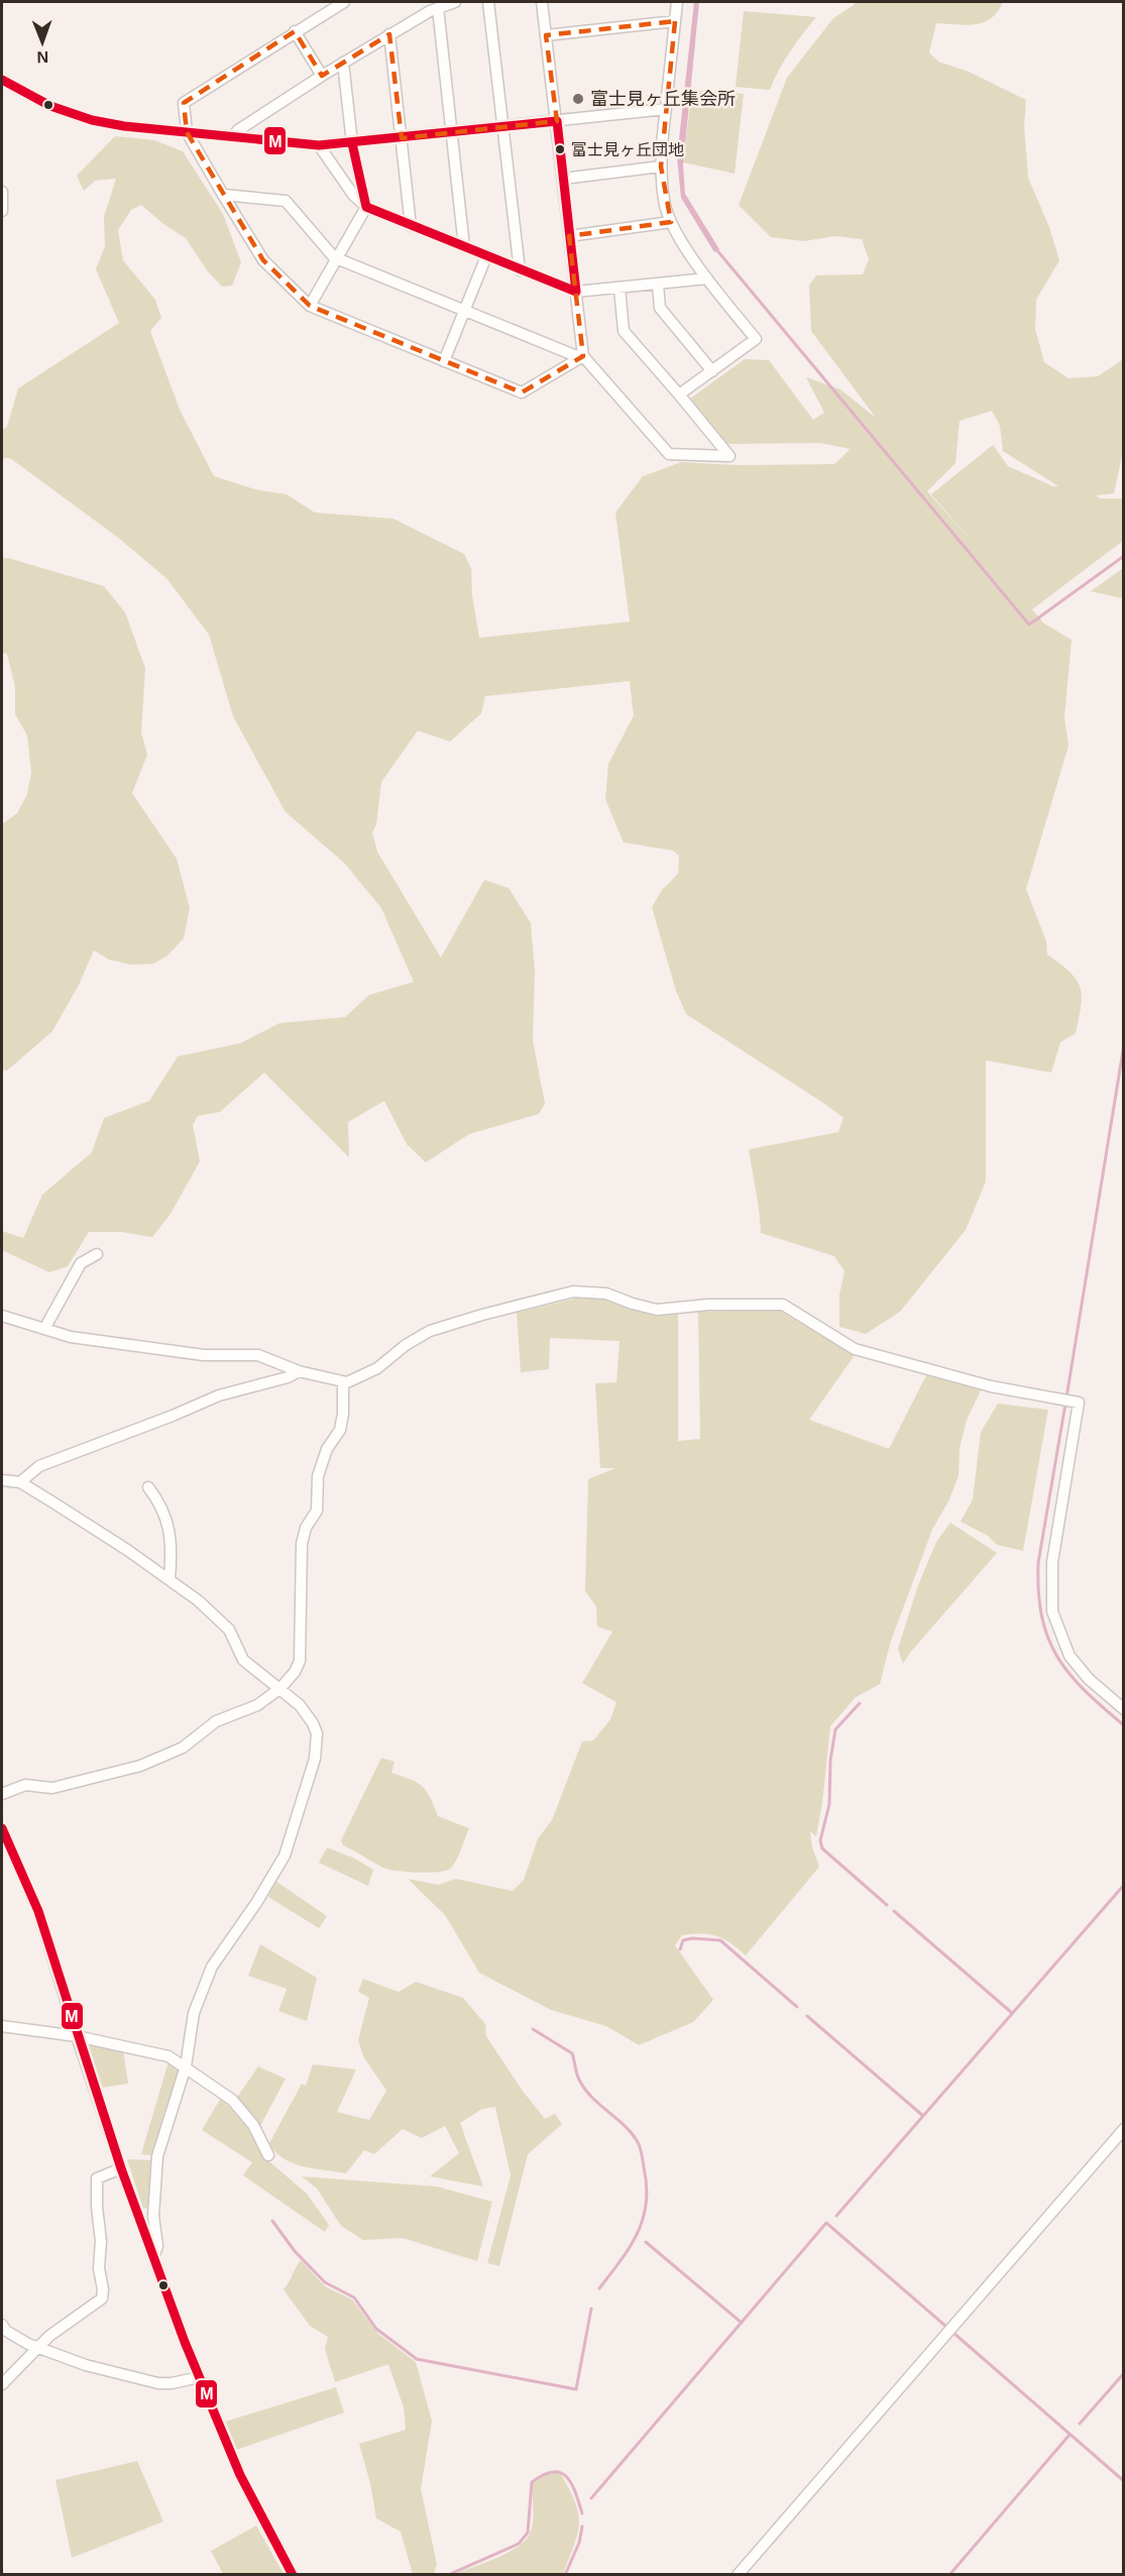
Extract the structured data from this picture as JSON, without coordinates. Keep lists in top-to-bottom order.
{
  "places": ["富士見ヶ丘集会所", "富士見ヶ丘団地"],
  "lines": ["transit line M"],
  "north": "bottom"
}
